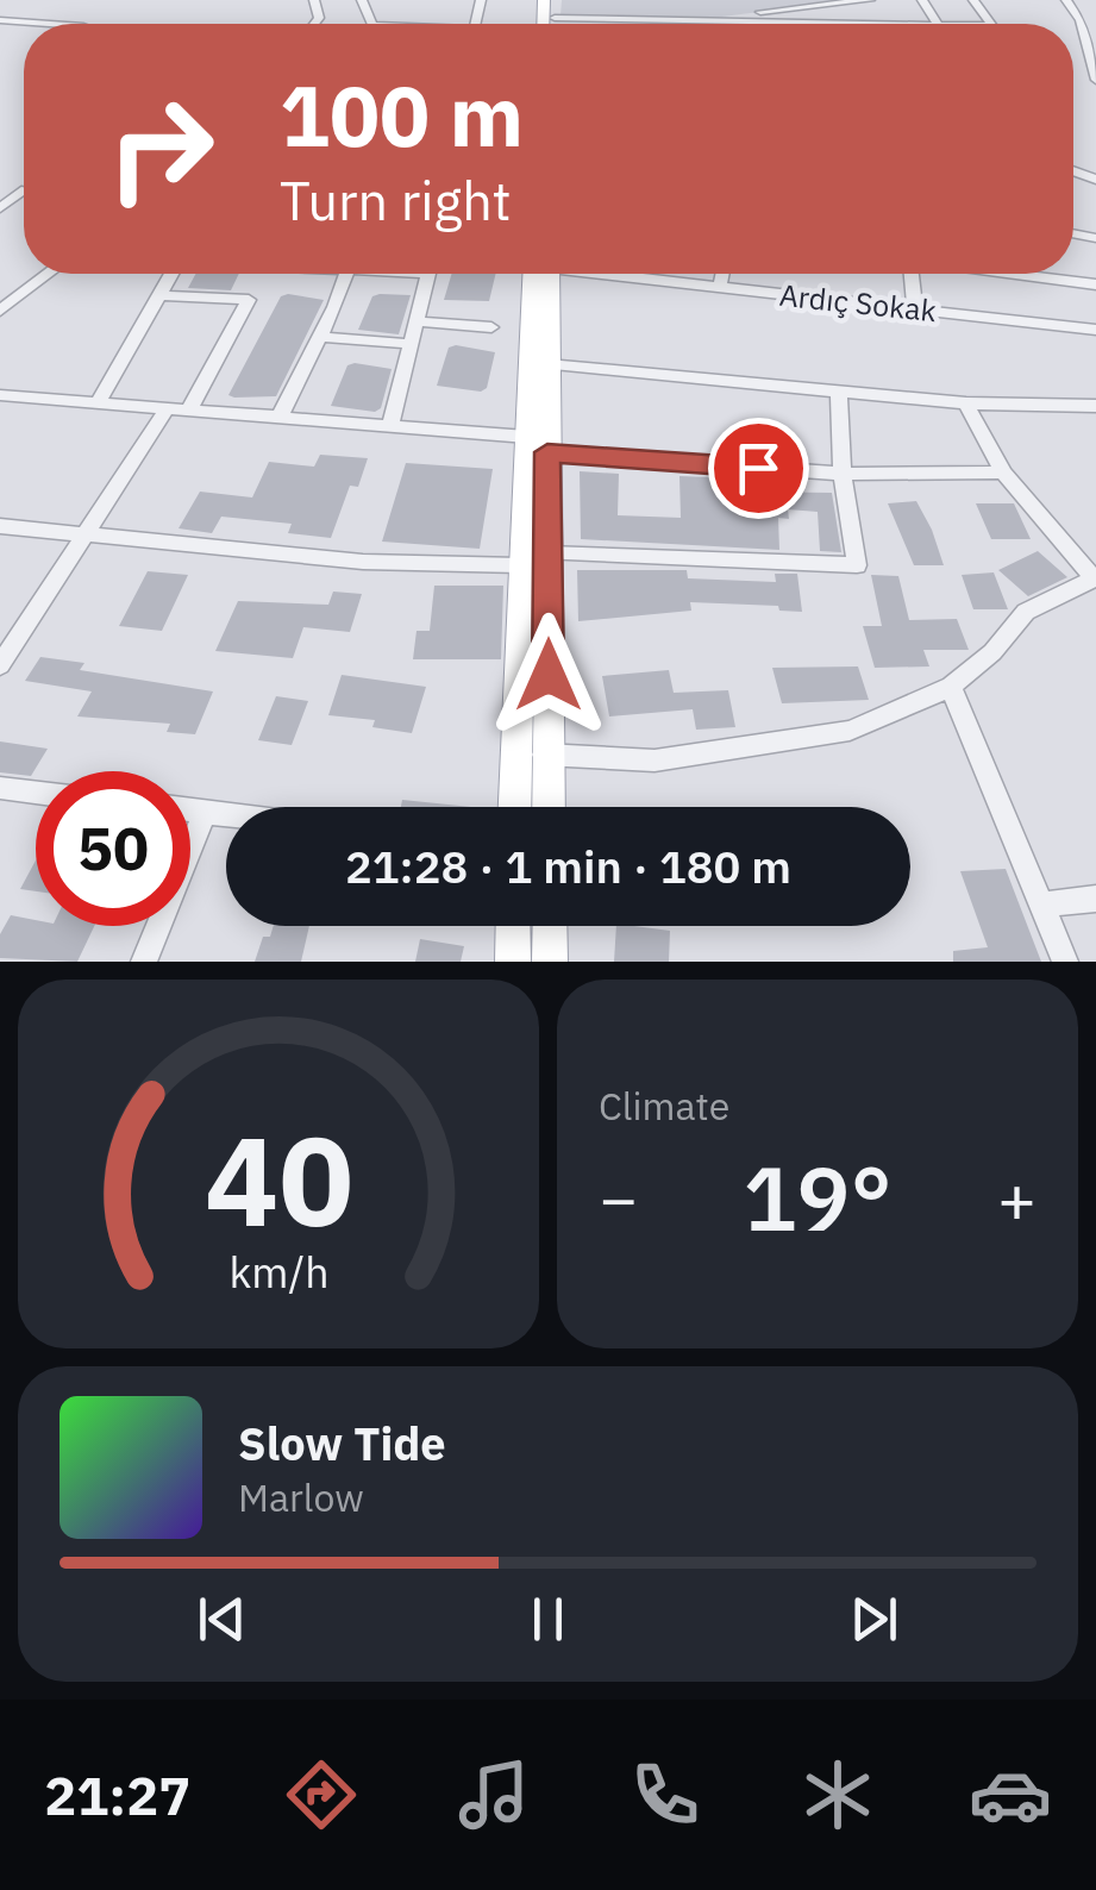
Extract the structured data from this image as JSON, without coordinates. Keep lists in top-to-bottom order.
{
  "streets": {
    "street": ["Ardıç Sokak"]
  },
  "page": {
    "turn": ["100 m", "Turn right"],
    "limit": "50",
    "trip": "21:28 · 1 min · 180 m",
    "tile": "Climate",
    "heat": ["−", "19°", "+"],
    "song": ["Slow Tide", "Marlow"],
    "tabs": "21:27",
    "gauge": ["40", "km/h"]
  }
}
